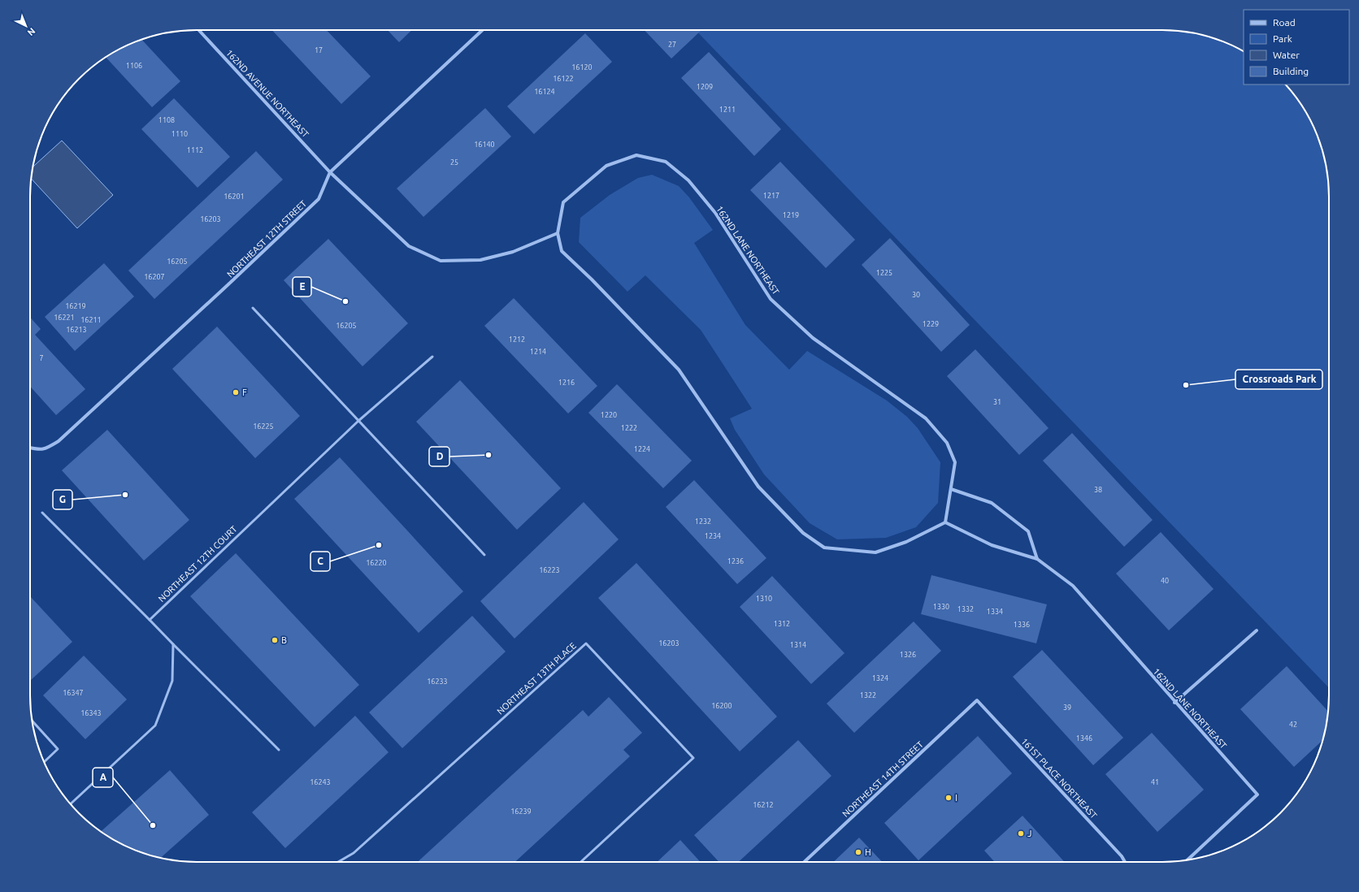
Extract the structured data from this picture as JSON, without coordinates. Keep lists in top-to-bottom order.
{
  "streets": {
    "street": [
      "162ND AVENUE NORTHEAST",
      "NORTHEAST 12TH STREET",
      "162ND LANE NORTHEAST",
      "161ST PLACE NORTHEAST",
      "NORTHEAST 14TH STREET"
    ],
    "lane": ["NORTHEAST 12TH COURT", "NORTHEAST 13TH PLACE"]
  },
  "crossings": [
    ["162ND AVENUE NORTHEAST", "NORTHEAST 12TH STREET"],
    ["161ST PLACE NORTHEAST", "NORTHEAST 14TH STREET"]
  ],
  "places": [
    "E",
    "Crossroads Park",
    "F",
    "D",
    "G",
    "C",
    "B",
    "I",
    "A",
    "J",
    "H"
  ],
  "house_numbers": [
    "27",
    "17",
    "1106",
    "16120",
    "16122",
    "1209",
    "16124",
    "1211",
    "1108",
    "1110",
    "16140",
    "1112",
    "25",
    "1217",
    "16201",
    "1219",
    "16203",
    "16205",
    "1225",
    "16207",
    "30",
    "16219",
    "16221",
    "16211",
    "1229",
    "16205",
    "16213",
    "1212",
    "1214",
    "7",
    "1216",
    "31",
    "1220",
    "16225",
    "1222",
    "1224",
    "38",
    "1232",
    "1234",
    "1236",
    "16220",
    "16223",
    "40",
    "1310",
    "1330",
    "1332",
    "1334",
    "1312",
    "1336",
    "16203",
    "1314",
    "1326",
    "1324",
    "16233",
    "16347",
    "1322",
    "16200",
    "39",
    "16343",
    "42",
    "1346",
    "16243",
    "41",
    "16212",
    "16239"
  ],
  "legend": [
    "Road",
    "Park",
    "Water",
    "Building"
  ],
  "north": "bottom right"
}
